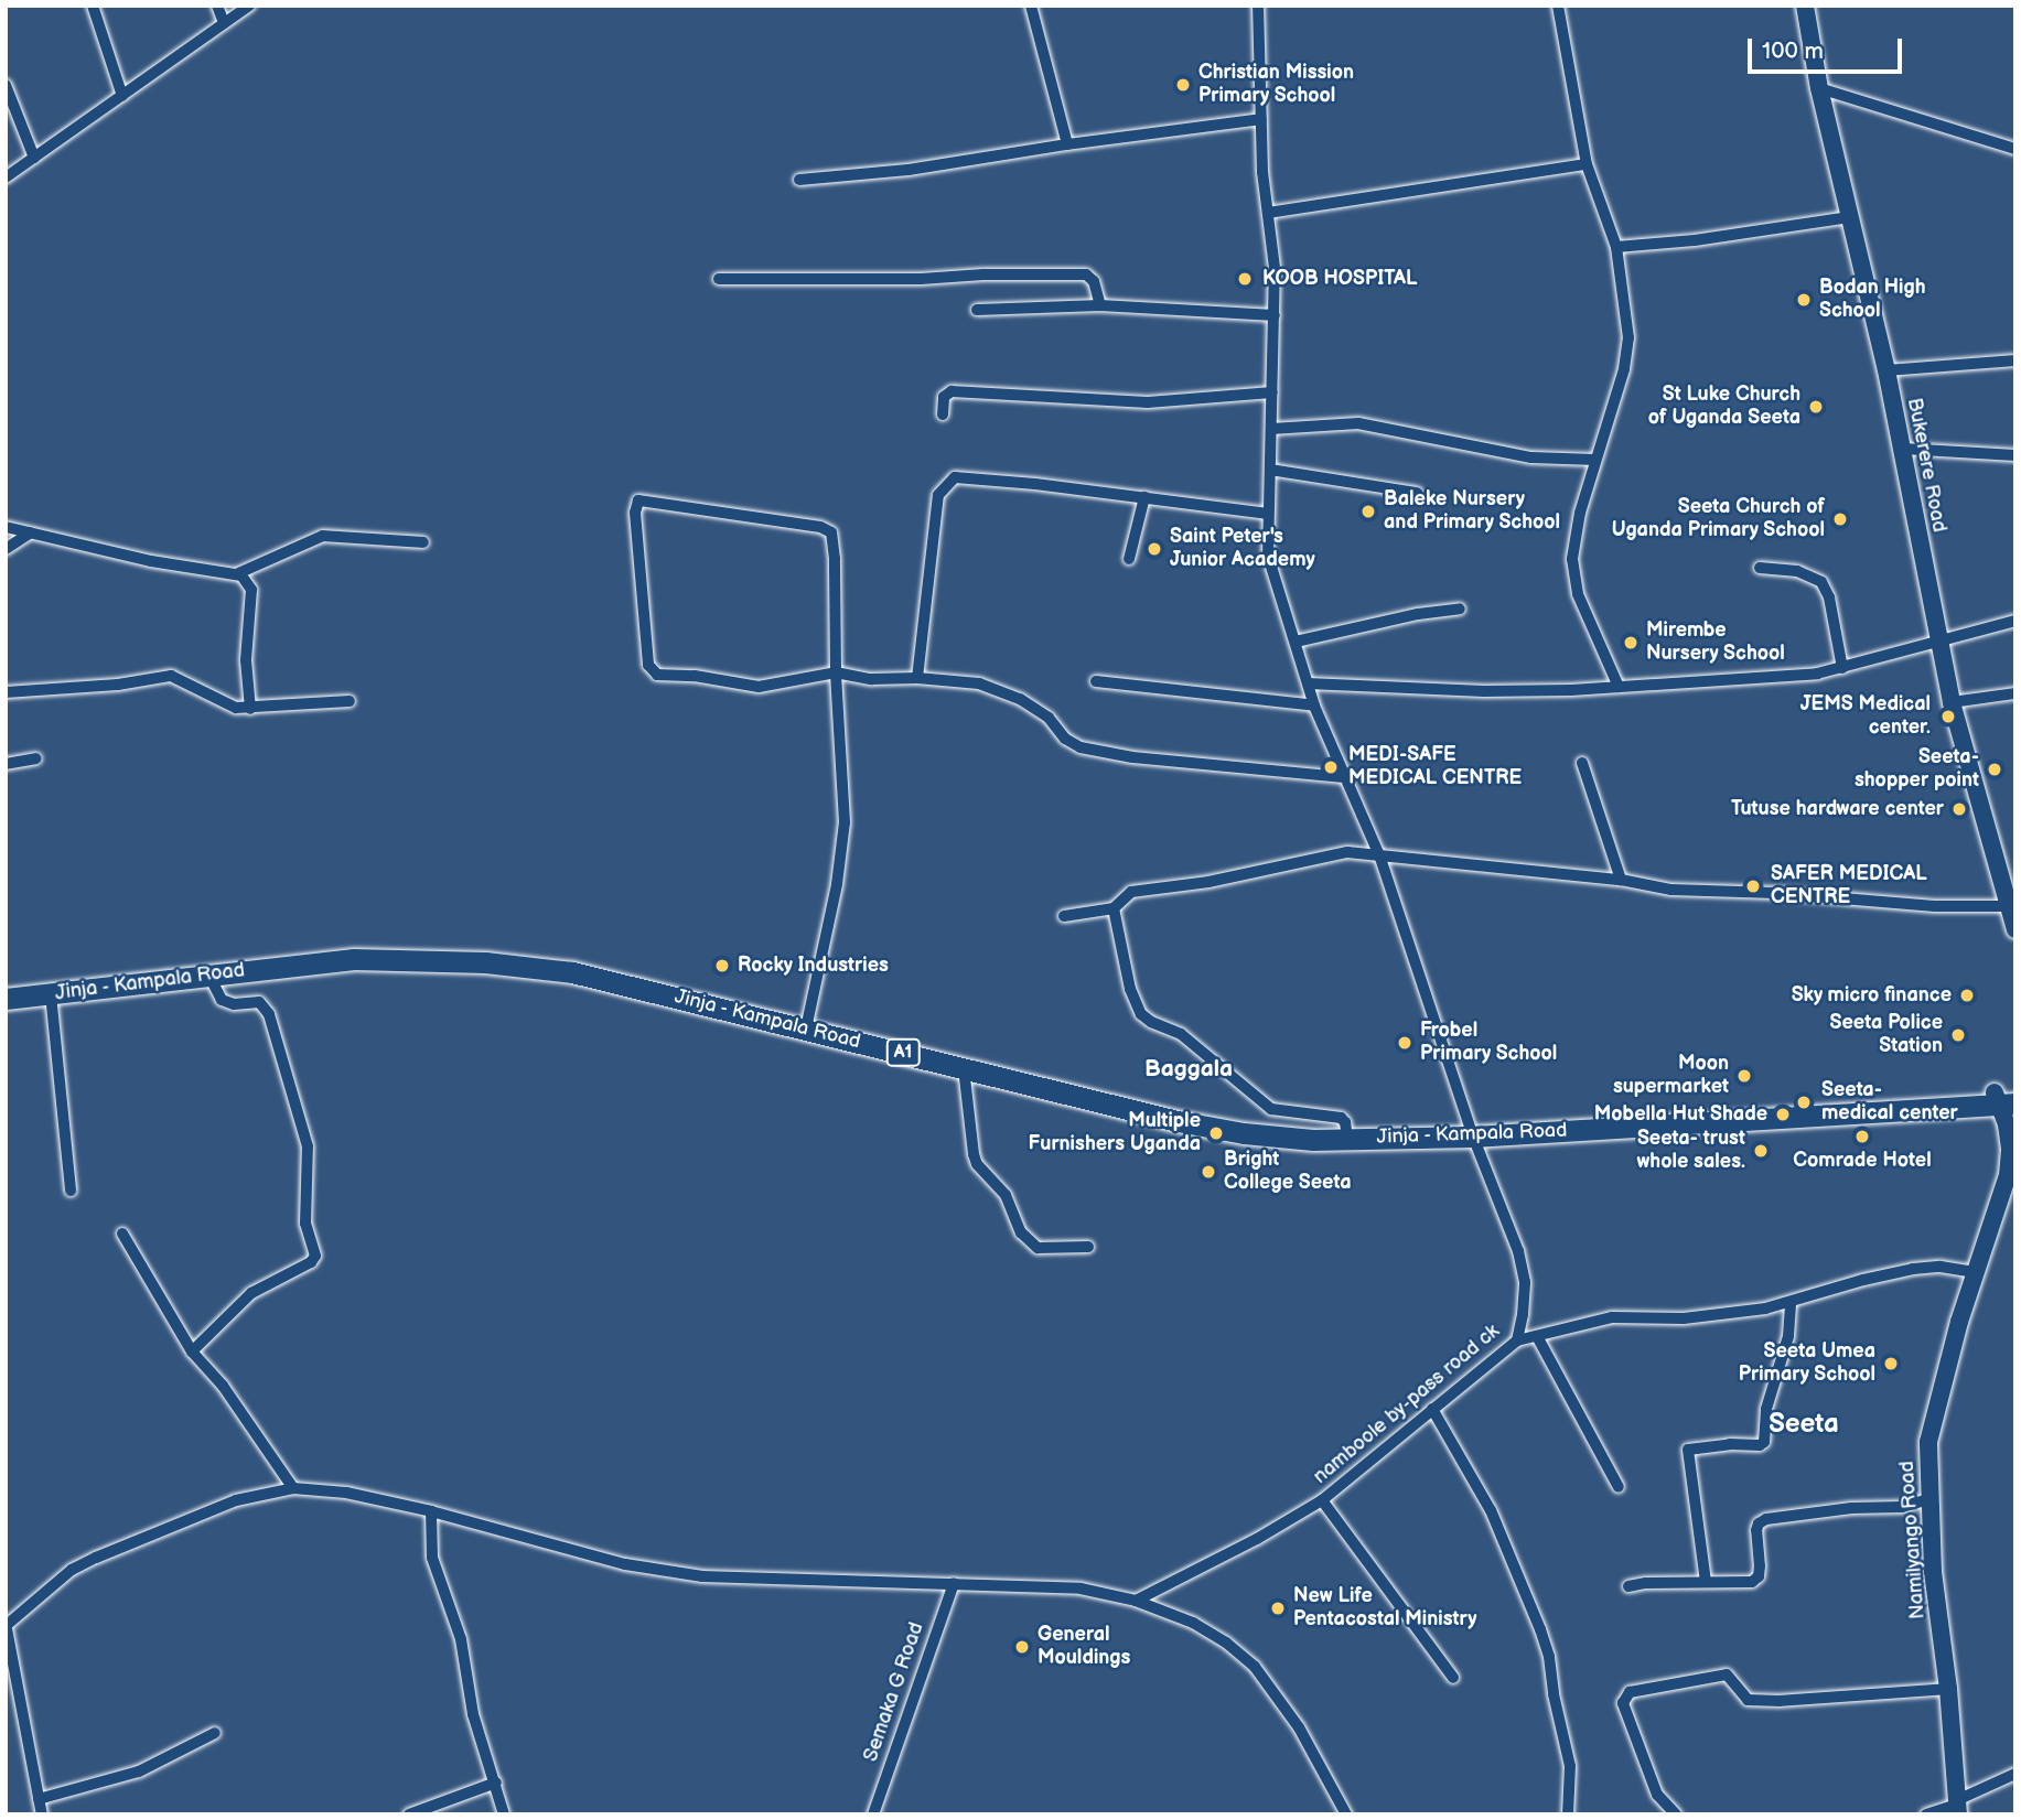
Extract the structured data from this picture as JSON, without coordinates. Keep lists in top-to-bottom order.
{
  "streets": {
    "highway": ["Jinja - Kampala Road", "A1"],
    "main road": ["Bukerere Road", "Namilyango Road"],
    "street": ["namboole by-pass road ck", "Semaka G Road"]
  },
  "crossings": [
    ["Jinja - Kampala Road", "namboole by-pass road ck"],
    ["Jinja - Kampala Road", "Namilyango Road"]
  ],
  "districts": ["Baggala", "Seeta"],
  "places": [
    "Christian Mission Primary School",
    "KOOB HOSPITAL",
    "Bodan High School",
    "St Luke Church of Uganda Seeta",
    "Baleke Nursery and Primary School",
    "Seeta Church of Uganda Primary School",
    "Saint Peter's Junior Academy",
    "Mirembe Nursery School",
    "JEMS Medical center.",
    "MEDI-SAFE MEDICAL CENTRE",
    "Seeta- shopper point",
    "Tutuse hardware center",
    "SAFER MEDICAL CENTRE",
    "Rocky Industries",
    "Sky micro finance",
    "Seeta Police Station",
    "Frobel Primary School",
    "Moon supermarket",
    "Seeta- medical center",
    "Mobella Hut Shade",
    "Multiple Furnishers Uganda",
    "Comrade Hotel",
    "Seeta- trust whole sales.",
    "Bright College Seeta",
    "Seeta Umea Primary School",
    "New Life Pentacostal Ministry",
    "General Mouldings"
  ],
  "scale_bar": "100 m"
}
